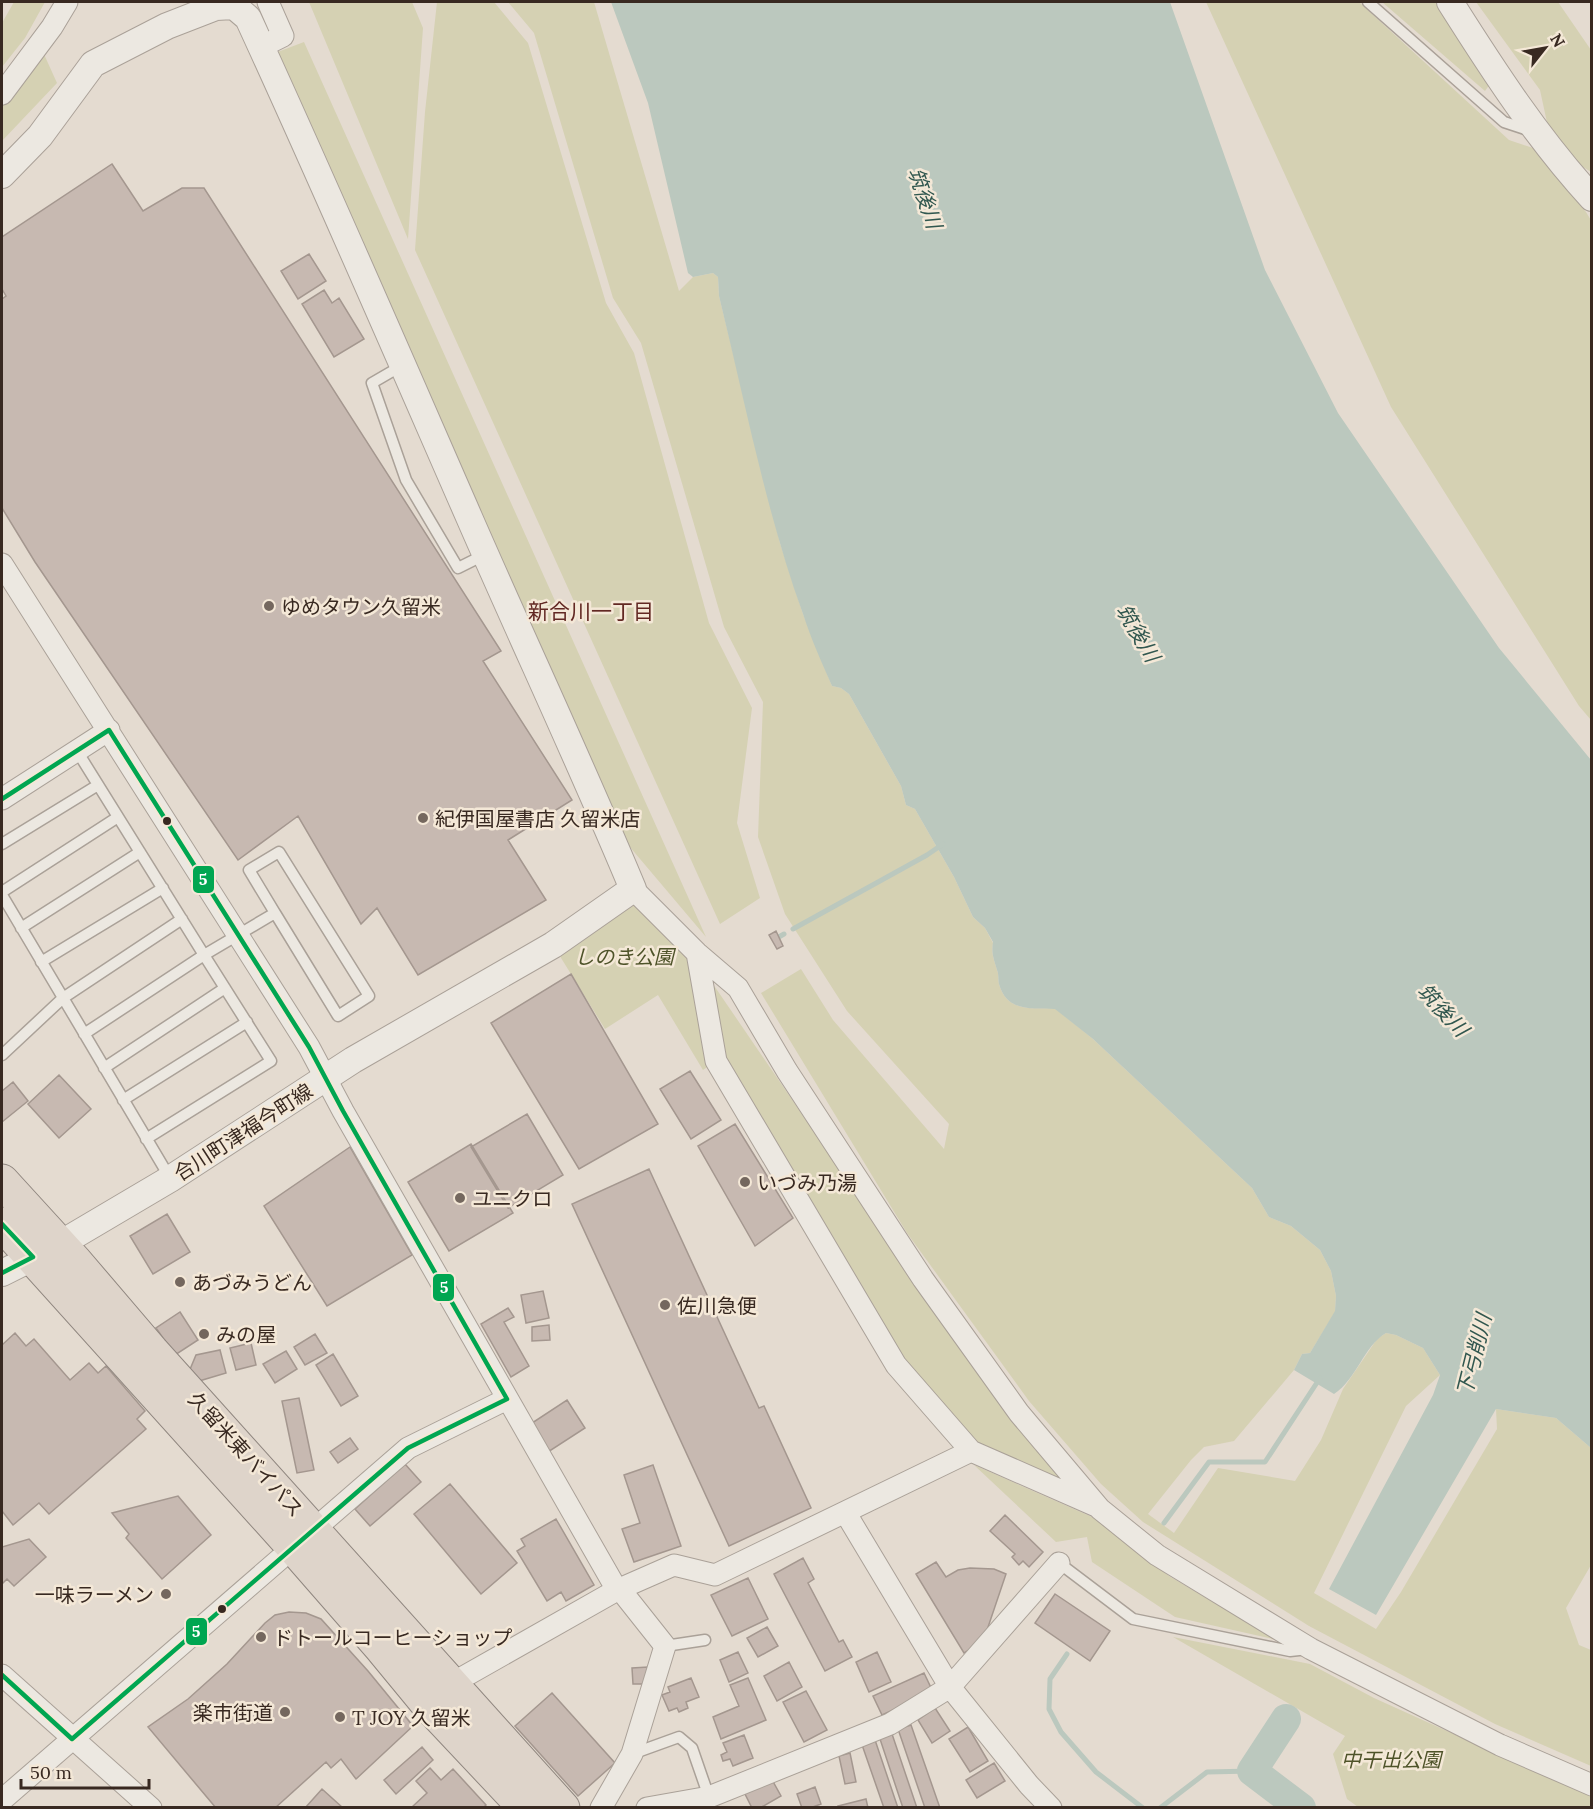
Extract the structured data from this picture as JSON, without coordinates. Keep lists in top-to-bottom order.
{
  "streets": {
    "highway": ["久留米東バイパス"],
    "street": ["合川町津福今町線"]
  },
  "crossings": [
    ["合川町津福今町線", "久留米東バイパス"]
  ],
  "districts": ["新合川一丁目"],
  "water": ["筑後川", "下弓削川"],
  "parks": ["しのき公園", "中干出公園"],
  "places": [
    "ゆめタウン久留米",
    "紀伊国屋書店 久留米店",
    "いづみ乃湯",
    "ユニクロ",
    "あづみうどん",
    "佐川急便",
    "みの屋",
    "一味ラーメン",
    "ドトールコーヒーショップ",
    "楽市街道",
    "T JOY 久留米"
  ],
  "lines": ["transit line 5"],
  "scale_bar": "50 m",
  "north": "top right"
}
